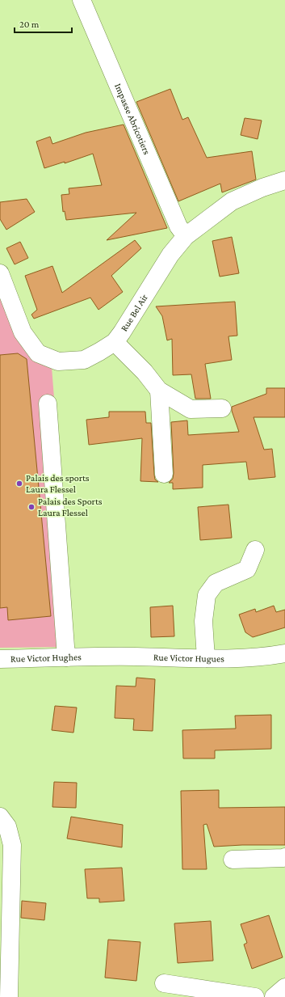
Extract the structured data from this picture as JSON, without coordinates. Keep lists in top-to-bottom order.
{
  "streets": {
    "street": [
      "Impasse Abricotiers",
      "Rue Bel Air",
      "Rue Victor Hugues",
      "Rue Victor Hughes"
    ]
  },
  "crossings": [
    ["Impasse Abricotiers", "Rue Bel Air"],
    ["Rue Victor Hugues", "Rue Victor Hughes"]
  ],
  "places": ["Palais des sports Laura Flessel", "Palais des Sports Laura Flessel"],
  "scale_bar": "20 m"
}
